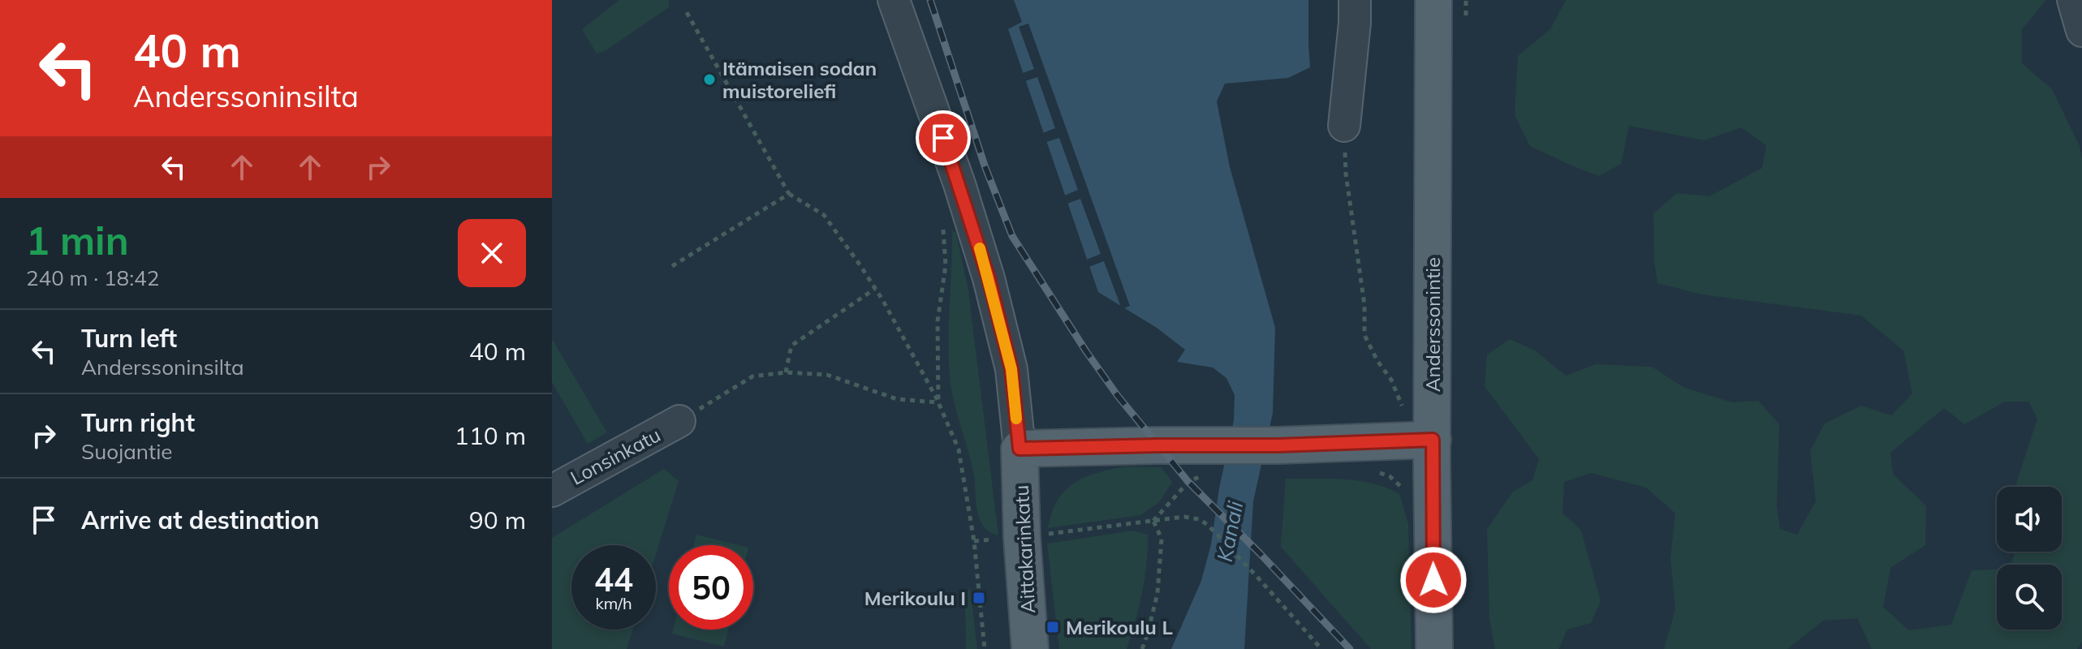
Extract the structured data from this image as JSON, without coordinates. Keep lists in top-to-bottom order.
{
  "streets": {
    "main road": ["Anderssonintie", "Aittakarinkatu"],
    "street": ["Lonsinkatu"]
  },
  "water": ["Kanali"],
  "places": {
    "other": ["Itämaisen sodan muistoreliefi"],
    "transit": ["Merikoulu I", "Merikoulu L"]
  },
  "page": {
    "turn": ["40 m", "Anderssoninsilta"],
    "heading": ["1 min", "240 m · 18:42"],
    "list": [
      {
        "name": "Turn left",
        "note": "Anderssoninsilta",
        "value": "40 m"
      },
      {
        "name": "Turn right",
        "note": "Suojantie",
        "value": "110 m"
      },
      {
        "name": "Arrive at destination",
        "value": "90 m"
      }
    ],
    "speed": "44 km/h",
    "limit": "50"
  }
}
